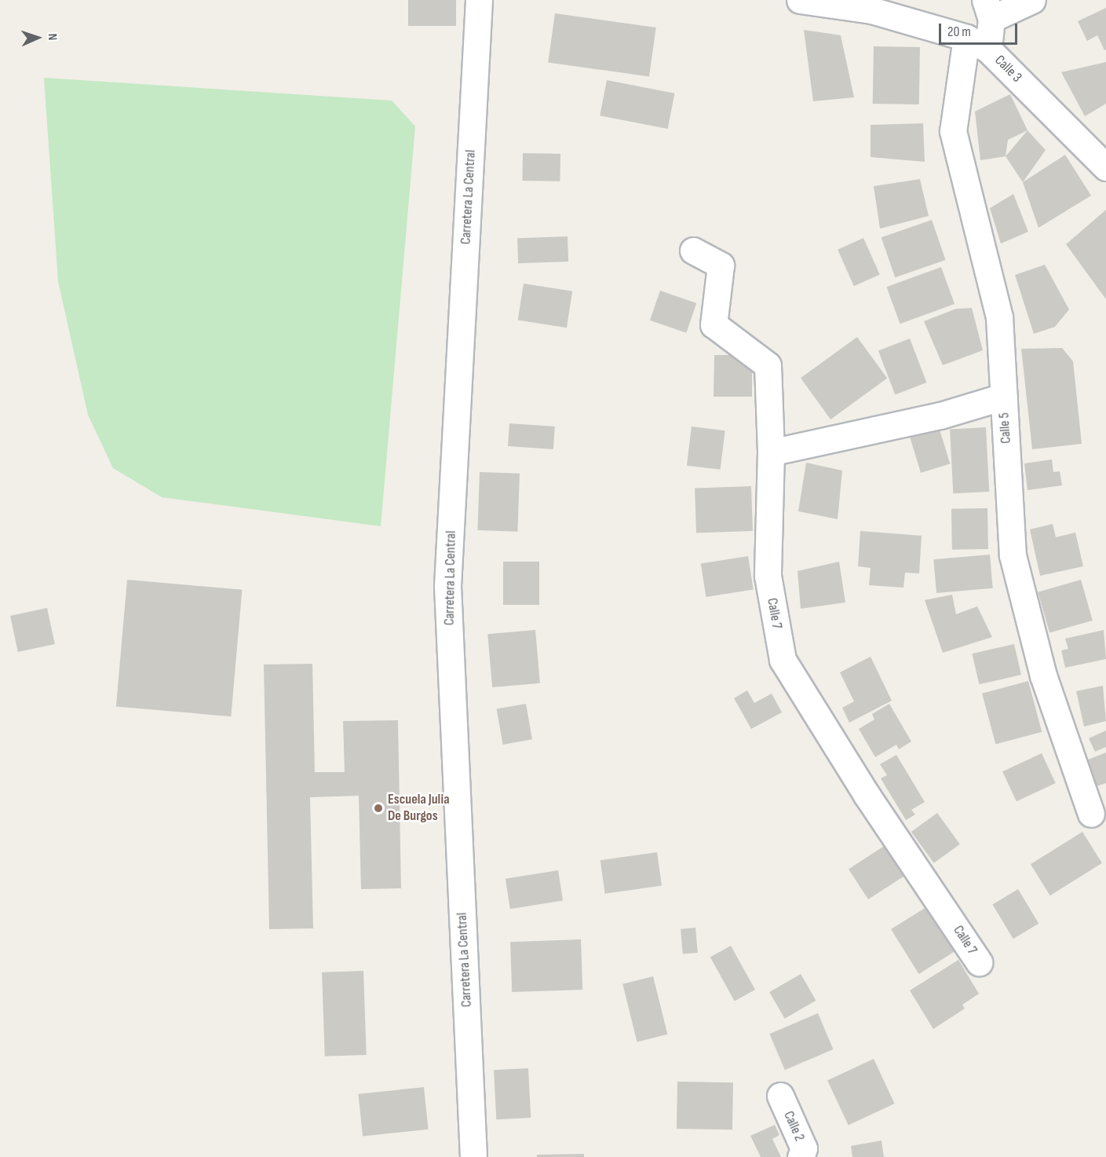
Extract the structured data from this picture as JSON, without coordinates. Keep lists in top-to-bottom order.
{
  "streets": {
    "street": [
      "Calle 3",
      "Carretera La Central",
      "Calle 5",
      "Calle 7",
      "Calle 2"
    ]
  },
  "crossings": [
    ["Calle 3", "Calle 5"]
  ],
  "places": ["Escuela Julia De Burgos"],
  "scale_bar": "20 m",
  "north": "right"
}
